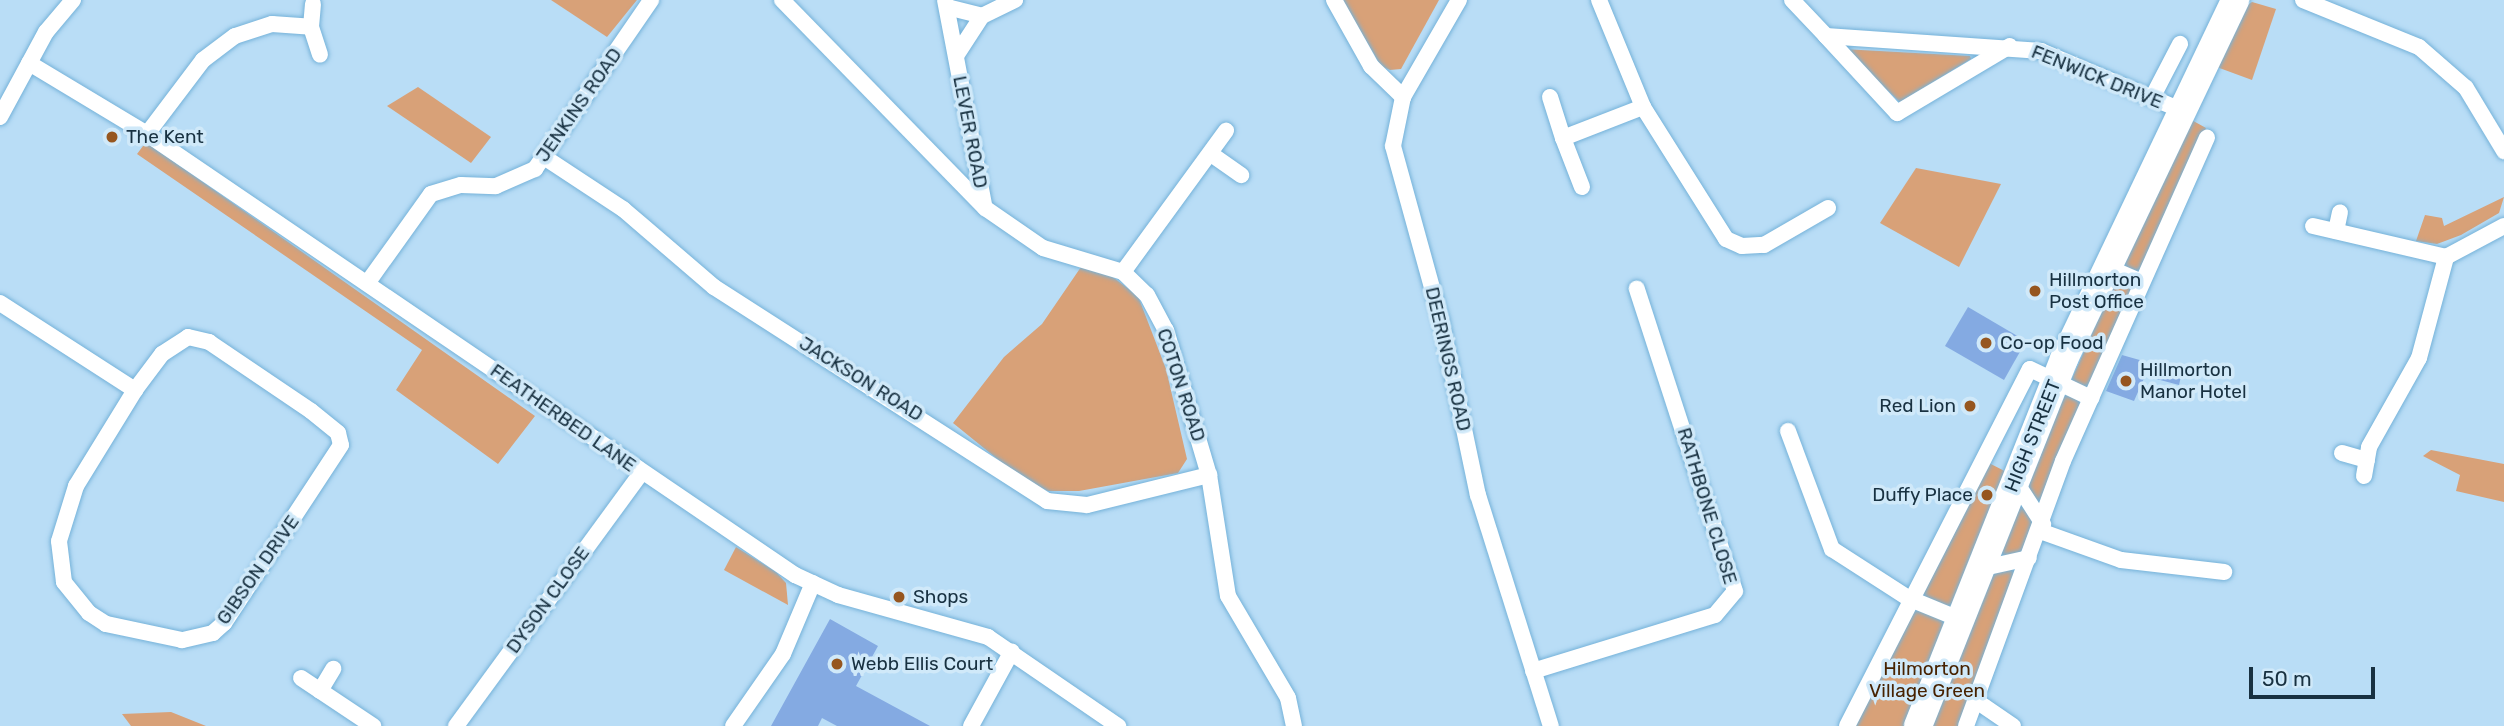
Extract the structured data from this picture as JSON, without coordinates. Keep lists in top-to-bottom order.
{
  "streets": {
    "highway": ["HIGH STREET"],
    "street": [
      "FENWICK DRIVE",
      "JENKINS ROAD",
      "LEVER ROAD",
      "DEERINGS ROAD",
      "JACKSON ROAD",
      "COTON ROAD",
      "FEATHERBED LANE",
      "RATHBONE CLOSE",
      "GIBSON DRIVE",
      "DYSON CLOSE"
    ]
  },
  "crossings": [
    ["FENWICK DRIVE", "HIGH STREET"],
    ["JENKINS ROAD", "JACKSON ROAD"],
    ["JENKINS ROAD", "FEATHERBED LANE"],
    ["LEVER ROAD", "COTON ROAD"],
    ["DEERINGS ROAD", "RATHBONE CLOSE"],
    ["JACKSON ROAD", "COTON ROAD"],
    ["FEATHERBED LANE", "DYSON CLOSE"]
  ],
  "parks": ["Hilmorton Village Green"],
  "places": [
    "The Kent",
    "Hillmorton Post Office",
    "Co-op Food",
    "Hillmorton Manor Hotel",
    "Red Lion",
    "Duffy Place",
    "Shops",
    "Webb Ellis Court"
  ],
  "scale_bar": "50 m"
}
